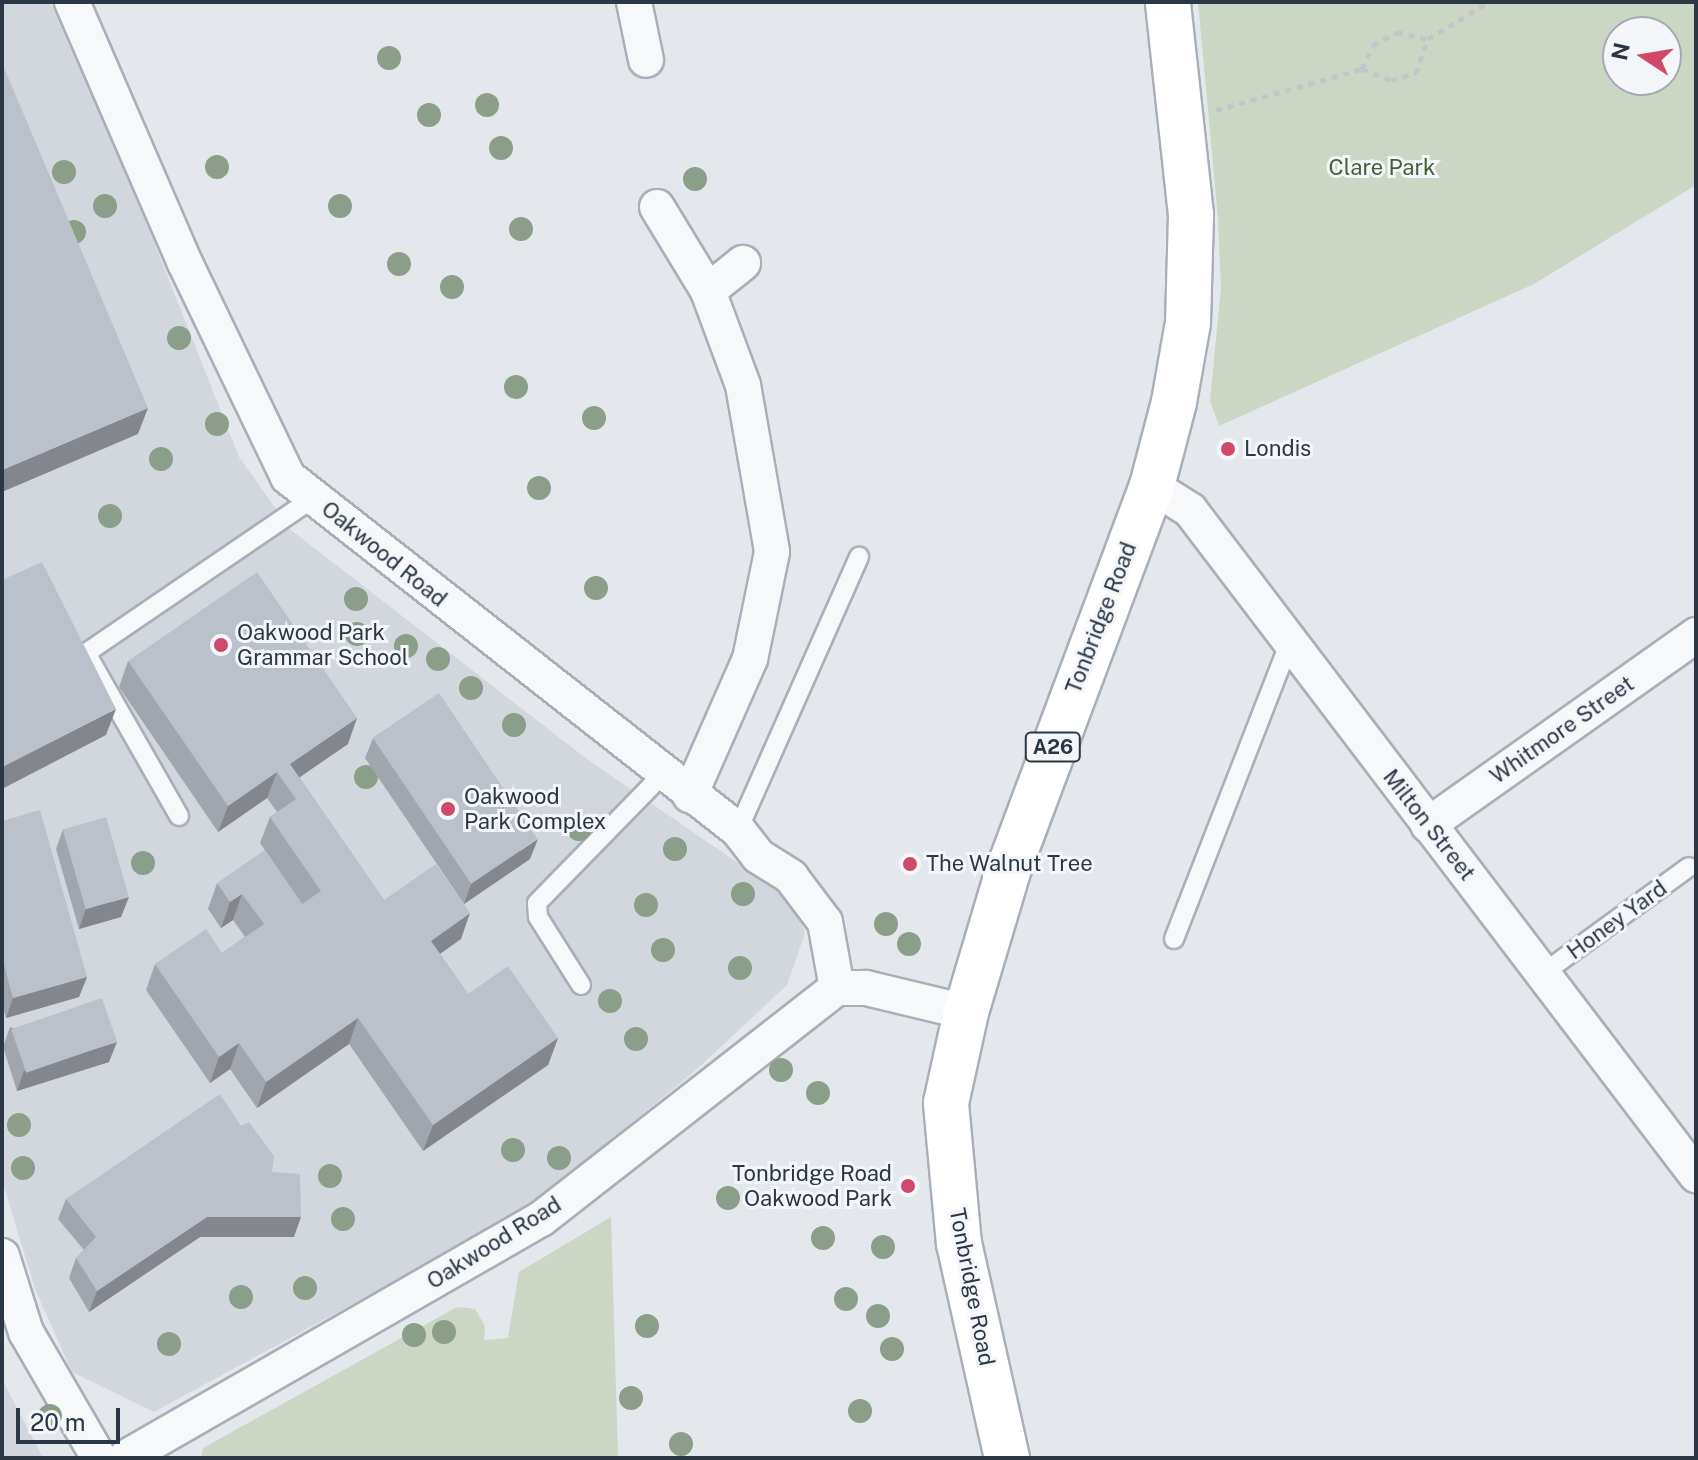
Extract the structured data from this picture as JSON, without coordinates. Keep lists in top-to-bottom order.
{
  "streets": {
    "main road": ["Tonbridge Road", "A26"],
    "street": ["Oakwood Road", "Whitmore Street", "Milton Street"],
    "lane": ["Honey Yard"]
  },
  "crossings": [
    ["Tonbridge Road", "Milton Street"],
    ["Whitmore Street", "Milton Street"],
    ["Milton Street", "Honey Yard"]
  ],
  "parks": ["Clare Park"],
  "places": [
    "Londis",
    "Oakwood Park Grammar School",
    "Oakwood Park Complex",
    "The Walnut Tree",
    "Tonbridge Road Oakwood Park"
  ],
  "scale_bar": "20 m",
  "north": "left"
}
